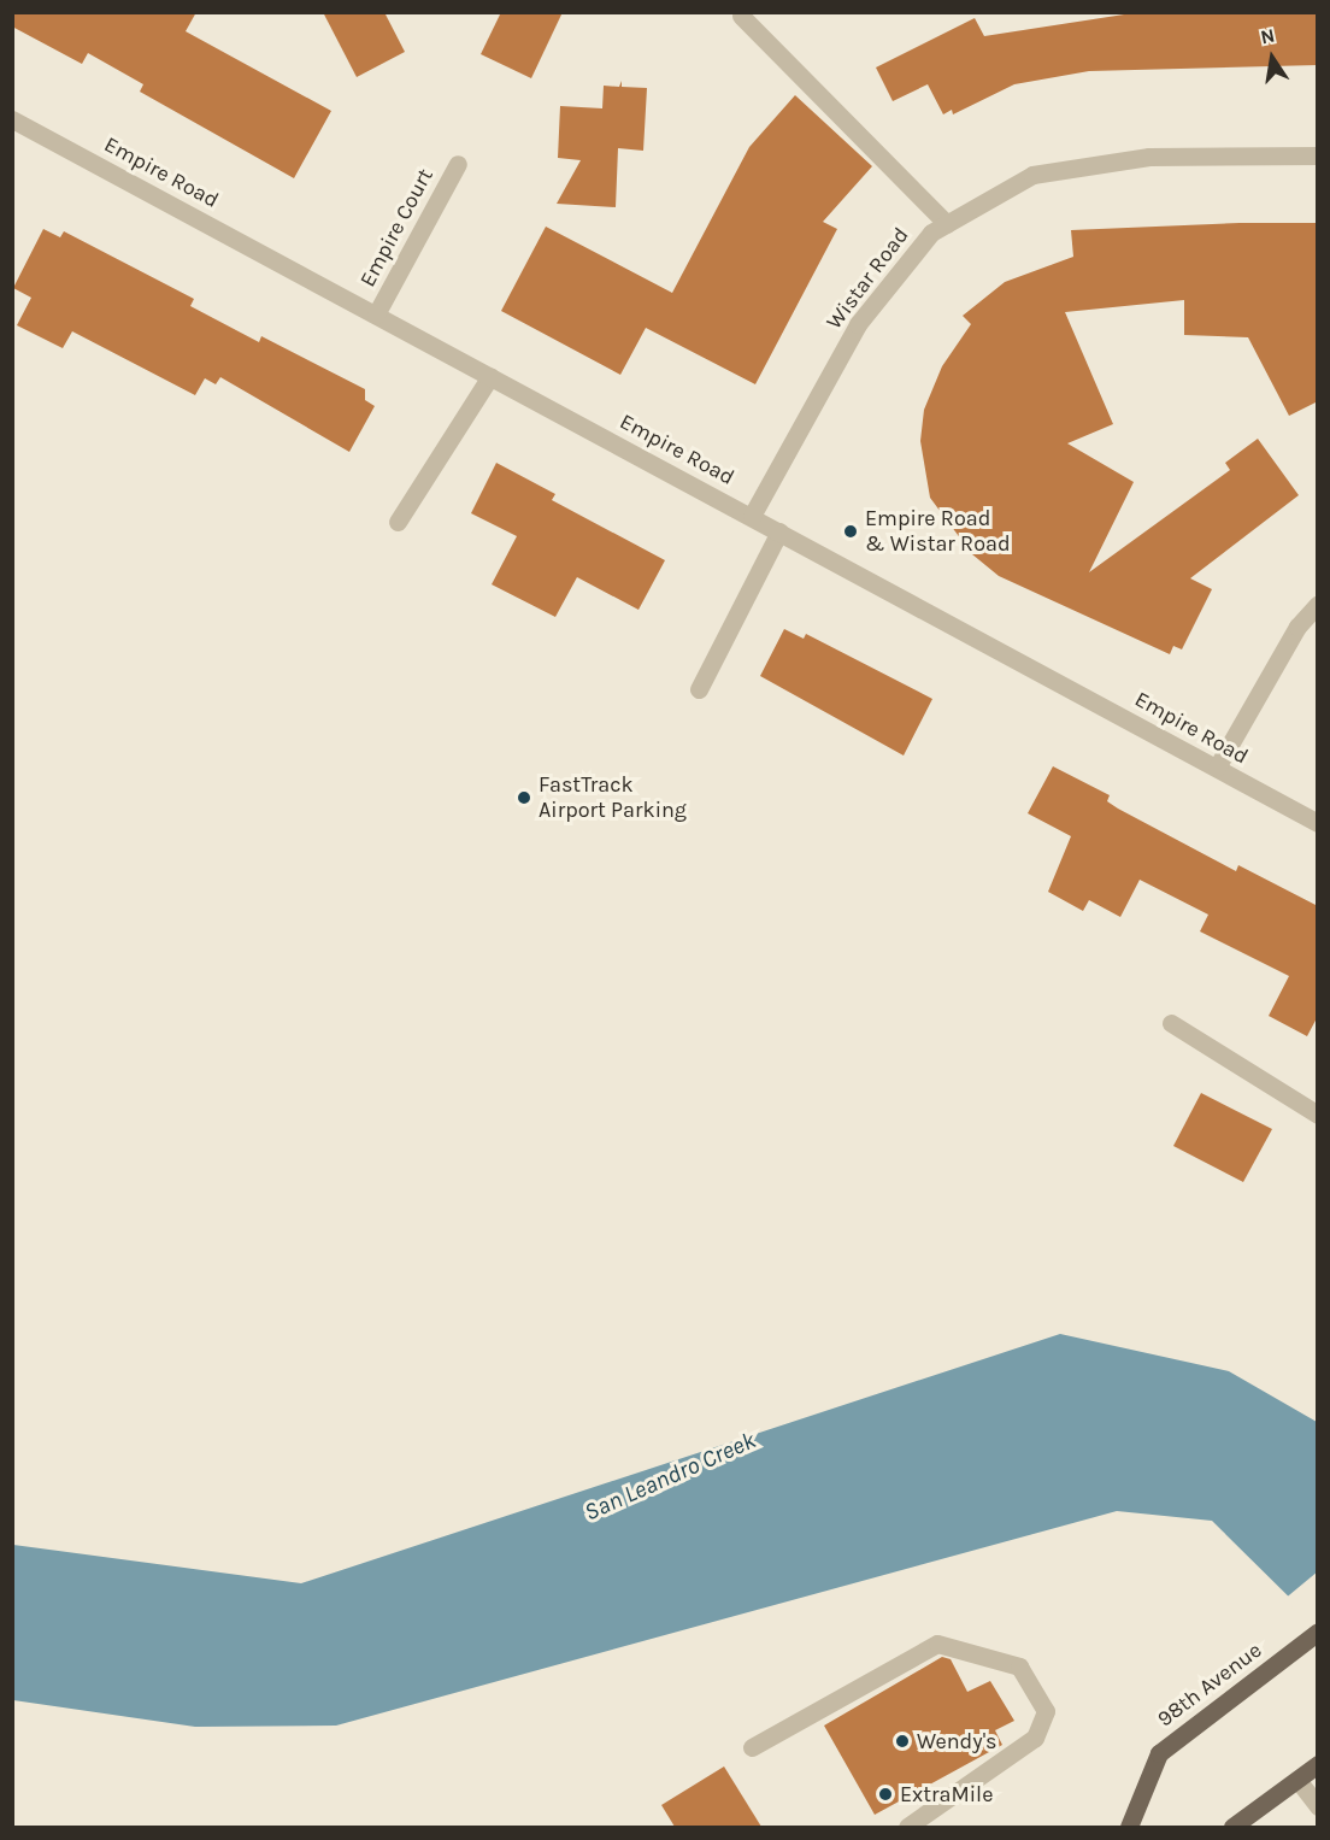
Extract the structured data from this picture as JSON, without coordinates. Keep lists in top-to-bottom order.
{
  "streets": {
    "main road": ["98th Avenue"],
    "street": ["Empire Road", "Empire Court", "Wistar Road"]
  },
  "crossings": [
    ["Empire Road", "Empire Court"],
    ["Empire Road", "Wistar Road"]
  ],
  "water": ["San Leandro Creek"],
  "places": [
    "Empire Road & Wistar Road",
    "FastTrack Airport Parking",
    "Wendy's",
    "ExtraMile"
  ],
  "north": "top"
}
